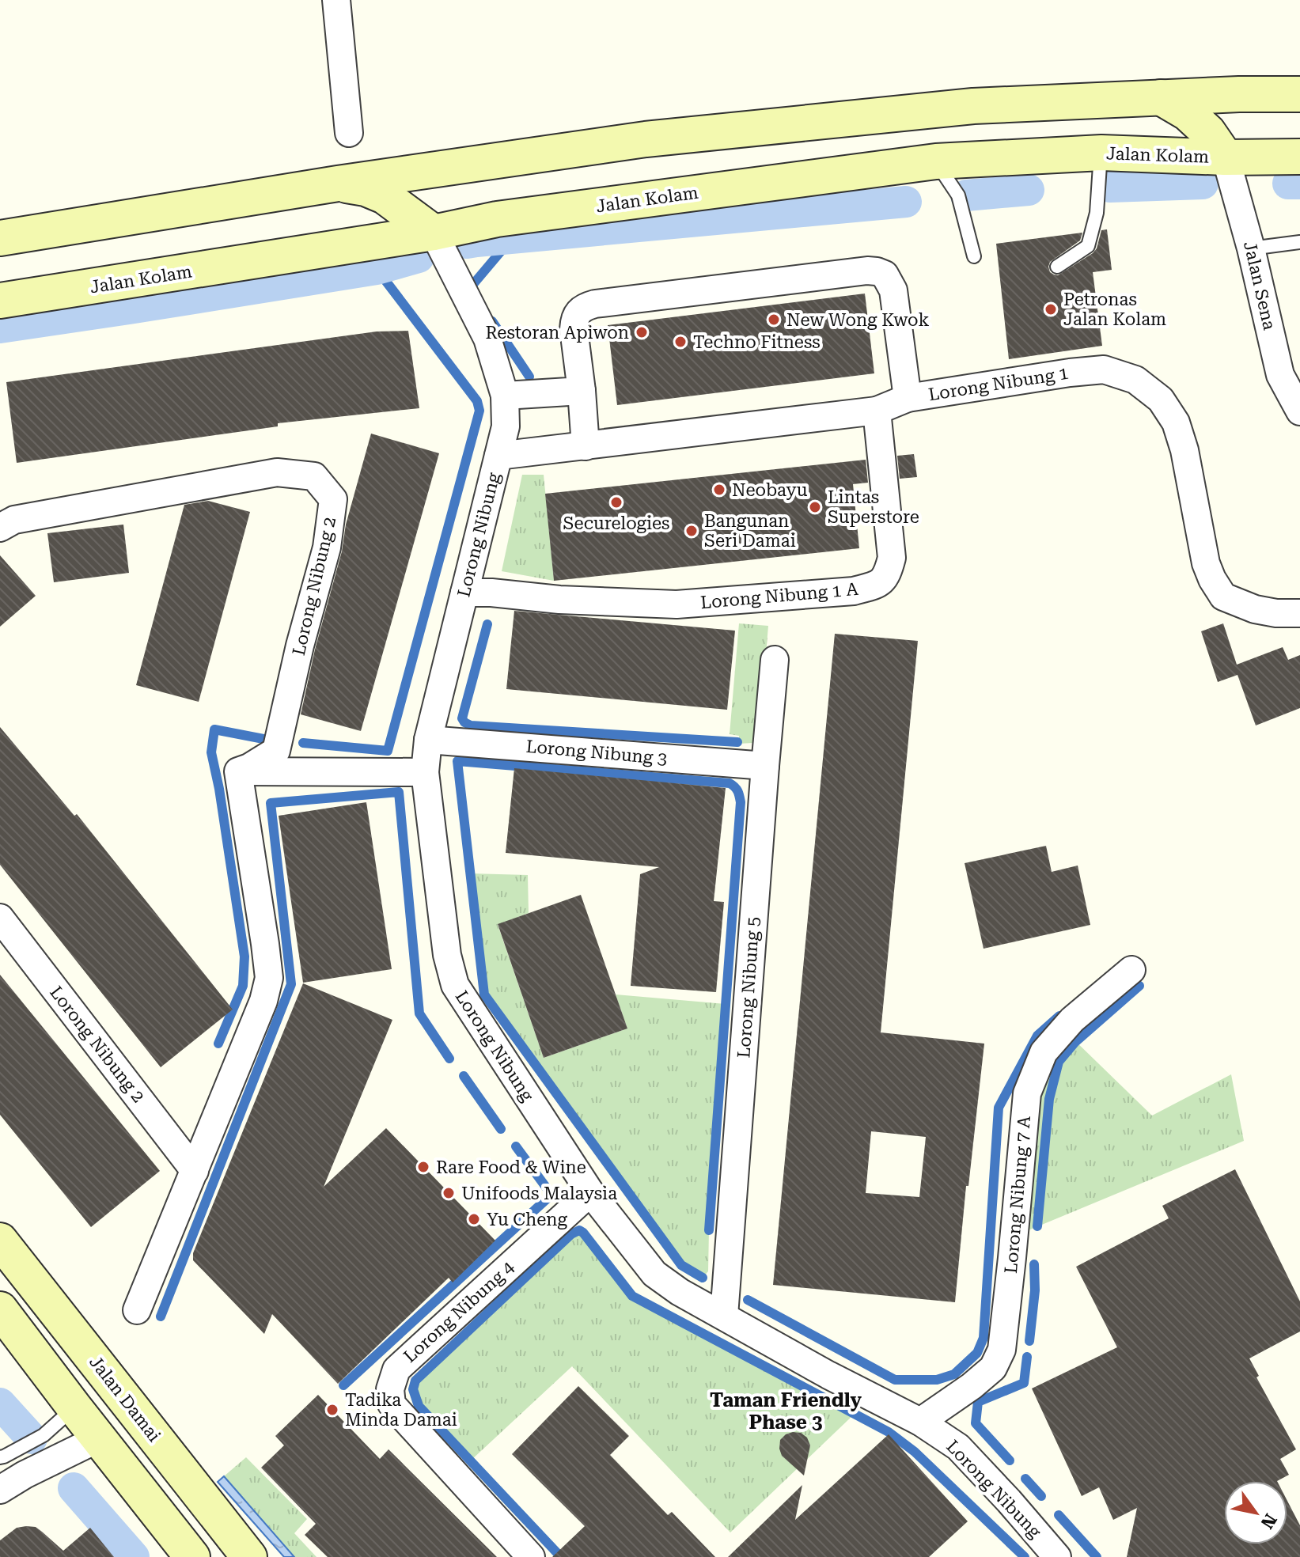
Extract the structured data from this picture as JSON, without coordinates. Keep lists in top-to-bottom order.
{
  "streets": {
    "main road": ["Jalan Kolam", "Jalan Damai"],
    "street": [
      "Jalan Sena",
      "Lorong Nibung 1",
      "Lorong Nibung",
      "Lorong Nibung 2",
      "Lorong Nibung 1 A",
      "Lorong Nibung 3",
      "Lorong Nibung 5",
      "Lorong Nibung 7 A",
      "Lorong Nibung 4"
    ]
  },
  "crossings": [
    ["Jalan Kolam", "Jalan Sena"],
    ["Jalan Kolam", "Lorong Nibung"],
    ["Lorong Nibung", "Lorong Nibung 1 A"],
    ["Lorong Nibung", "Lorong Nibung 3"],
    ["Lorong Nibung", "Lorong Nibung 5"],
    ["Lorong Nibung", "Lorong Nibung 7 A"],
    ["Lorong Nibung", "Lorong Nibung 4"],
    ["Lorong Nibung 3", "Lorong Nibung 5"]
  ],
  "districts": ["Taman Friendly Phase 3"],
  "places": [
    "Petronas Jalan Kolam",
    "New Wong Kwok",
    "Restoran Apiwon",
    "Techno Fitness",
    "Neobayu",
    "Securelogies",
    "Lintas Superstore",
    "Bangunan Seri Damai",
    "Rare Food & Wine",
    "Unifoods Malaysia",
    "Yu Cheng",
    "Tadika Minda Damai"
  ],
  "north": "bottom right"
}
